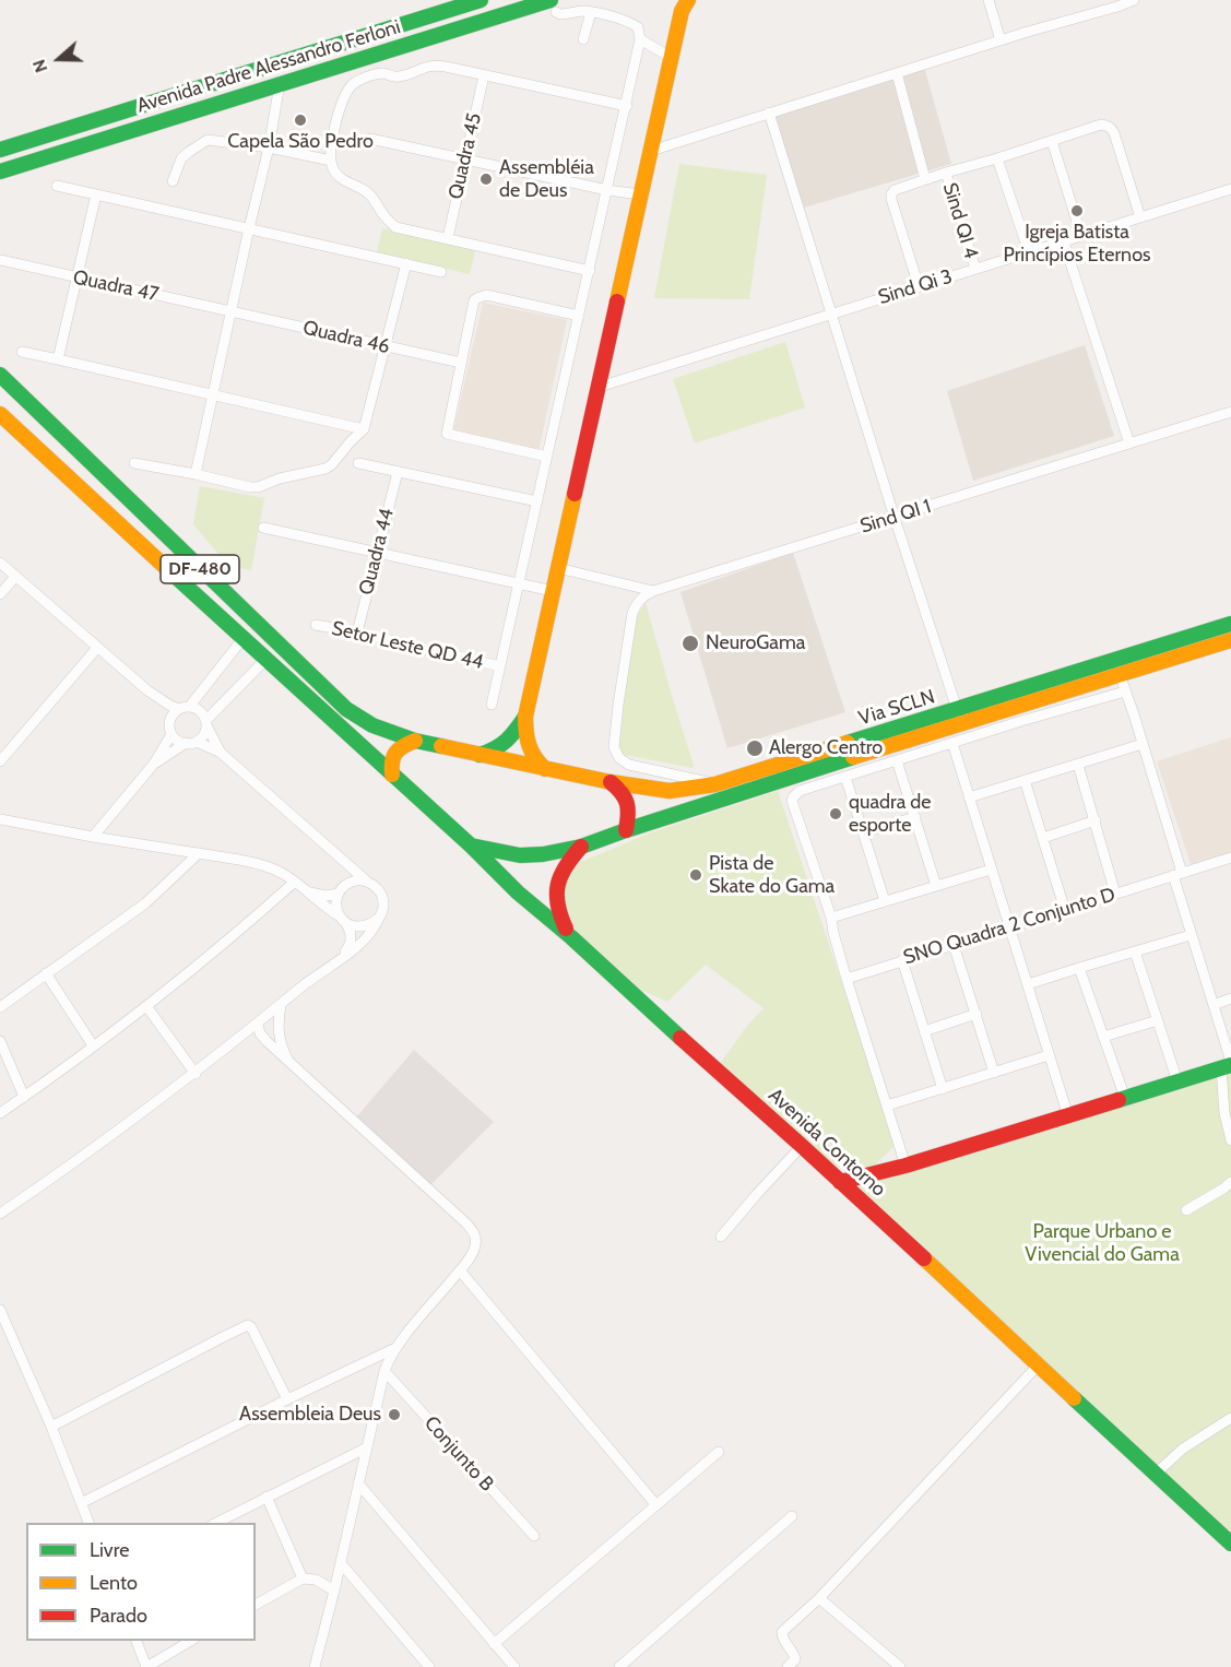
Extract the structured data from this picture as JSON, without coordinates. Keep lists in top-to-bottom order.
{
  "streets": {
    "main road": [
      "Avenida Padre Alessandro Ferloni",
      "DF-480",
      "Via SCLN",
      "Avenida Contorno"
    ],
    "street": [
      "Quadra 45",
      "Sind QI 4",
      "Quadra 47",
      "Sind Qi 3",
      "Quadra 46",
      "Sind QI 1",
      "Quadra 44",
      "Setor Leste QD 44",
      "SNO Quadra 2 Conjunto D",
      "Conjunto B"
    ]
  },
  "crossings": [
    ["Sind QI 4", "Sind Qi 3"],
    ["Quadra 47", "Quadra 46"],
    ["Quadra 44", "Setor Leste QD 44"],
    ["DF-480", "Via SCLN"],
    ["DF-480", "Avenida Contorno"],
    ["Via SCLN", "Avenida Contorno"]
  ],
  "parks": ["Parque Urbano e Vivencial do Gama"],
  "places": [
    "Capela São Pedro",
    "Assembléia de Deus",
    "Igreja Batista Princípios Eternos",
    "NeuroGama",
    "Alergo Centro",
    "quadra de esporte",
    "Pista de Skate do Gama",
    "Assembleia Deus"
  ],
  "legend": ["Livre", "Lento", "Parado"],
  "north": "left"
}
